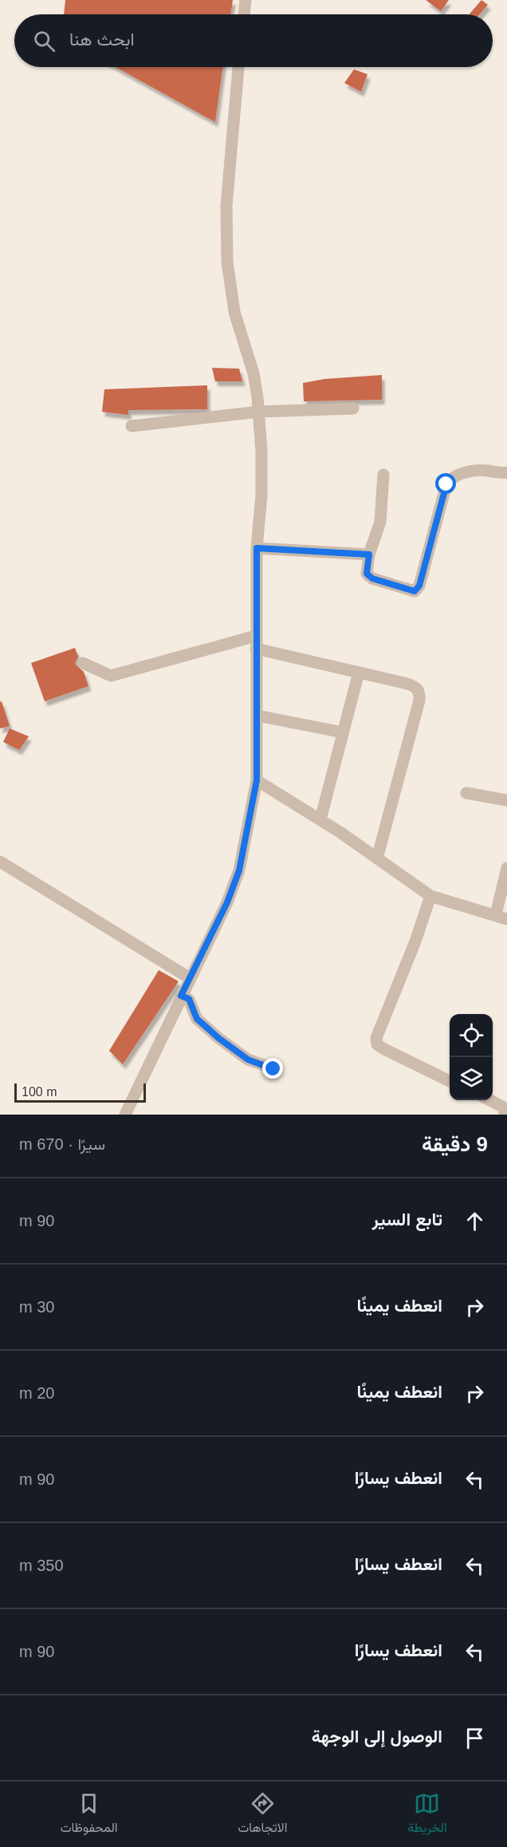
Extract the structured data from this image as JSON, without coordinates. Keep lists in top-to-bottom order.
{
  "scale_bar": "100 m",
  "page": {
    "search": "ابحث هنا",
    "scale": "100 m",
    "heading": ["9 دقيقة", "سيرًا · 670 m"],
    "list": [
      ["تابع السير", "90 m"],
      ["انعطف يمينًا", "30 m"],
      ["انعطف يمينًا", "20 m"],
      ["انعطف يسارًا", "90 m"],
      ["انعطف يسارًا", "350 m"],
      ["انعطف يسارًا", "90 m"],
      "الوصول إلى الوجهة"
    ],
    "nav": ["الخريطة", "الاتجاهات", "المحفوظات"]
  }
}
